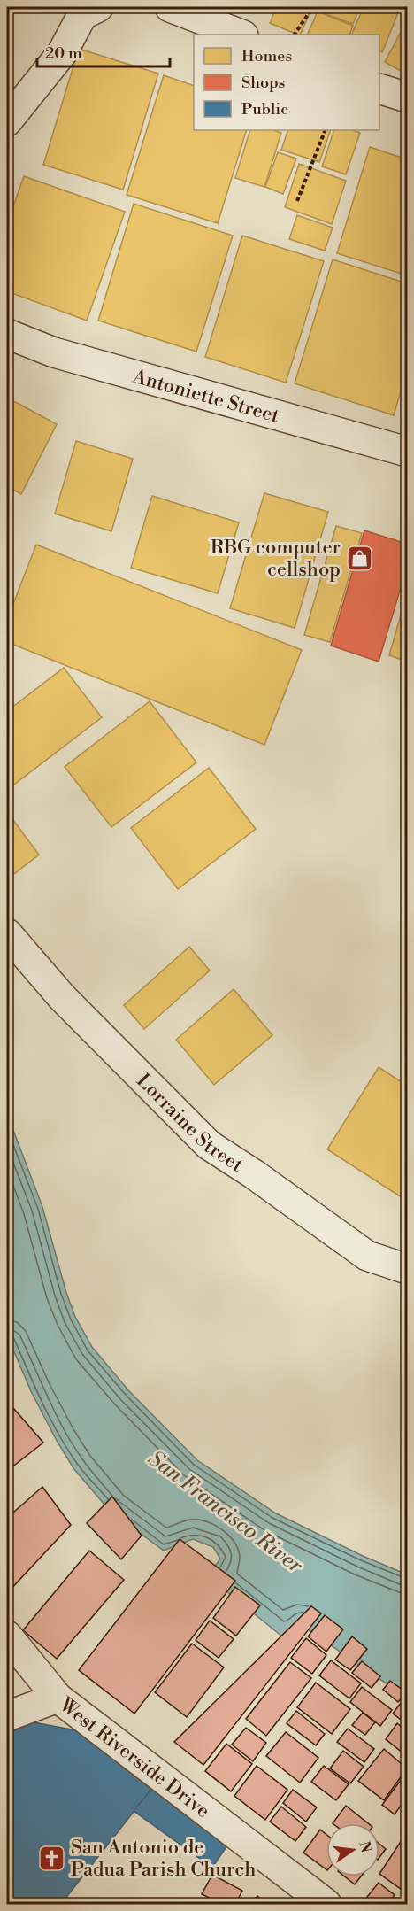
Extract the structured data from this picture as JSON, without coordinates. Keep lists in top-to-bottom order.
{
  "streets": {
    "street": ["Antoniette Street", "Lorraine Street", "West Riverside Drive"]
  },
  "water": ["San Francisco River"],
  "places": {
    "shop": ["RBG computer cellshop"],
    "church": ["San Antonio de Padua Parish Church"]
  },
  "legend": ["Homes", "Shops", "Public"],
  "scale_bar": "20 m",
  "north": "right"
}
